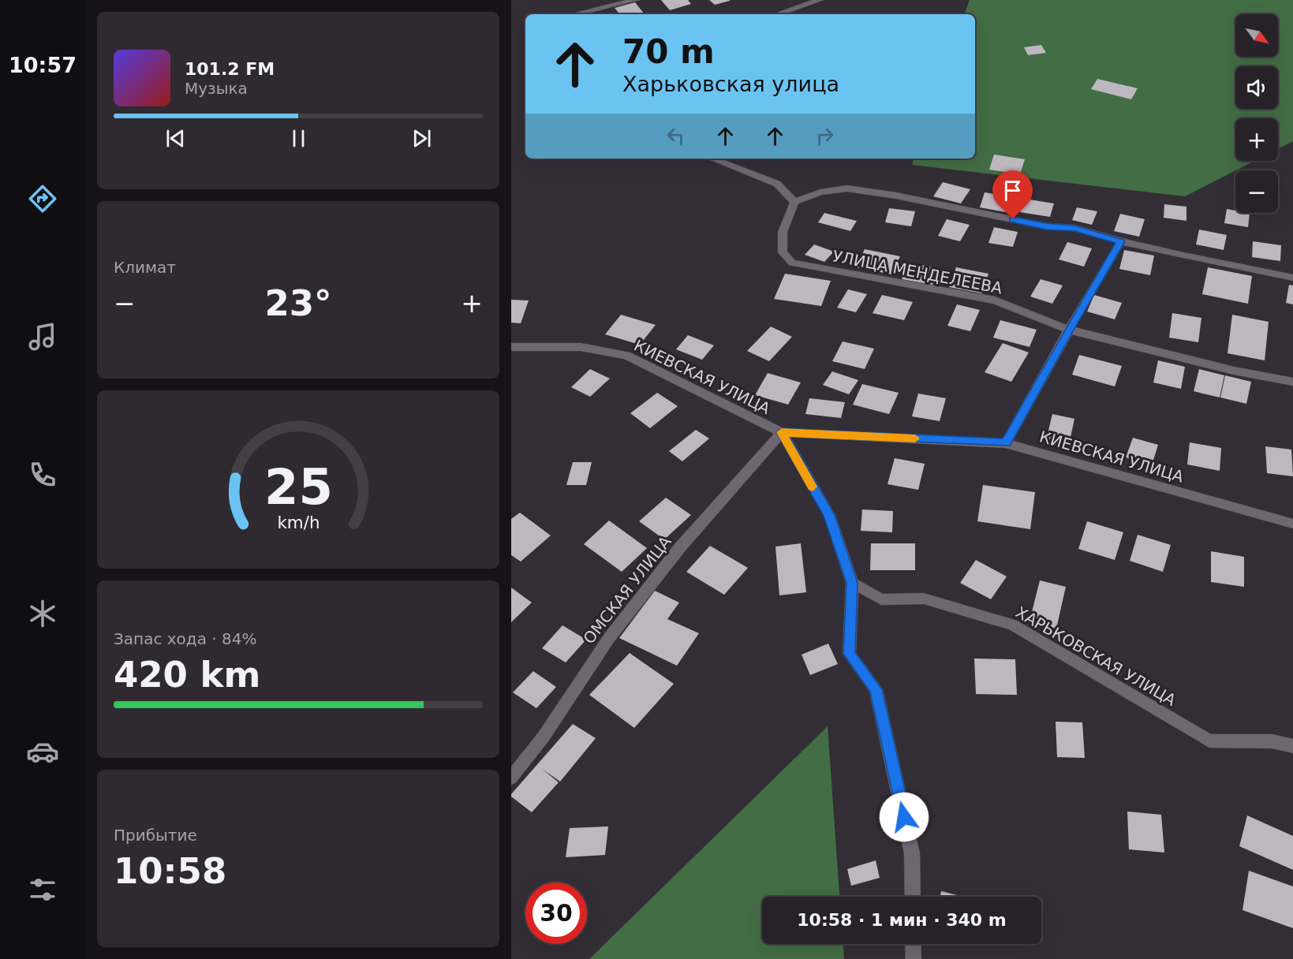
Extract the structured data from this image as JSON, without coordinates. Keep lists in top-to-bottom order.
{
  "streets": {
    "street": [
      "УЛИЦА МЕНДЕЛЕЕВА",
      "КИЕВСКАЯ УЛИЦА",
      "ОМСКАЯ УЛИЦА",
      "ХАРЬКОВСКАЯ УЛИЦА"
    ]
  },
  "crossings": [
    ["КИЕВСКАЯ УЛИЦА", "ОМСКАЯ УЛИЦА"]
  ],
  "north": "bottom right",
  "page": {
    "tabs": "10:57",
    "map_buttons": ["+", "−"],
    "turn": ["70 m", "Харьковская улица"],
    "song": ["101.2 FM", "Музыка"],
    "tile": [
      "Климат",
      ["Запас хода · 84%", "420 km"],
      ["Прибытие", "10:58"]
    ],
    "heat": ["−", "23°", "+"],
    "limit": "30",
    "trip": "10:58 · 1 мин · 340 m",
    "gauge": ["25", "km/h"]
  }
}
